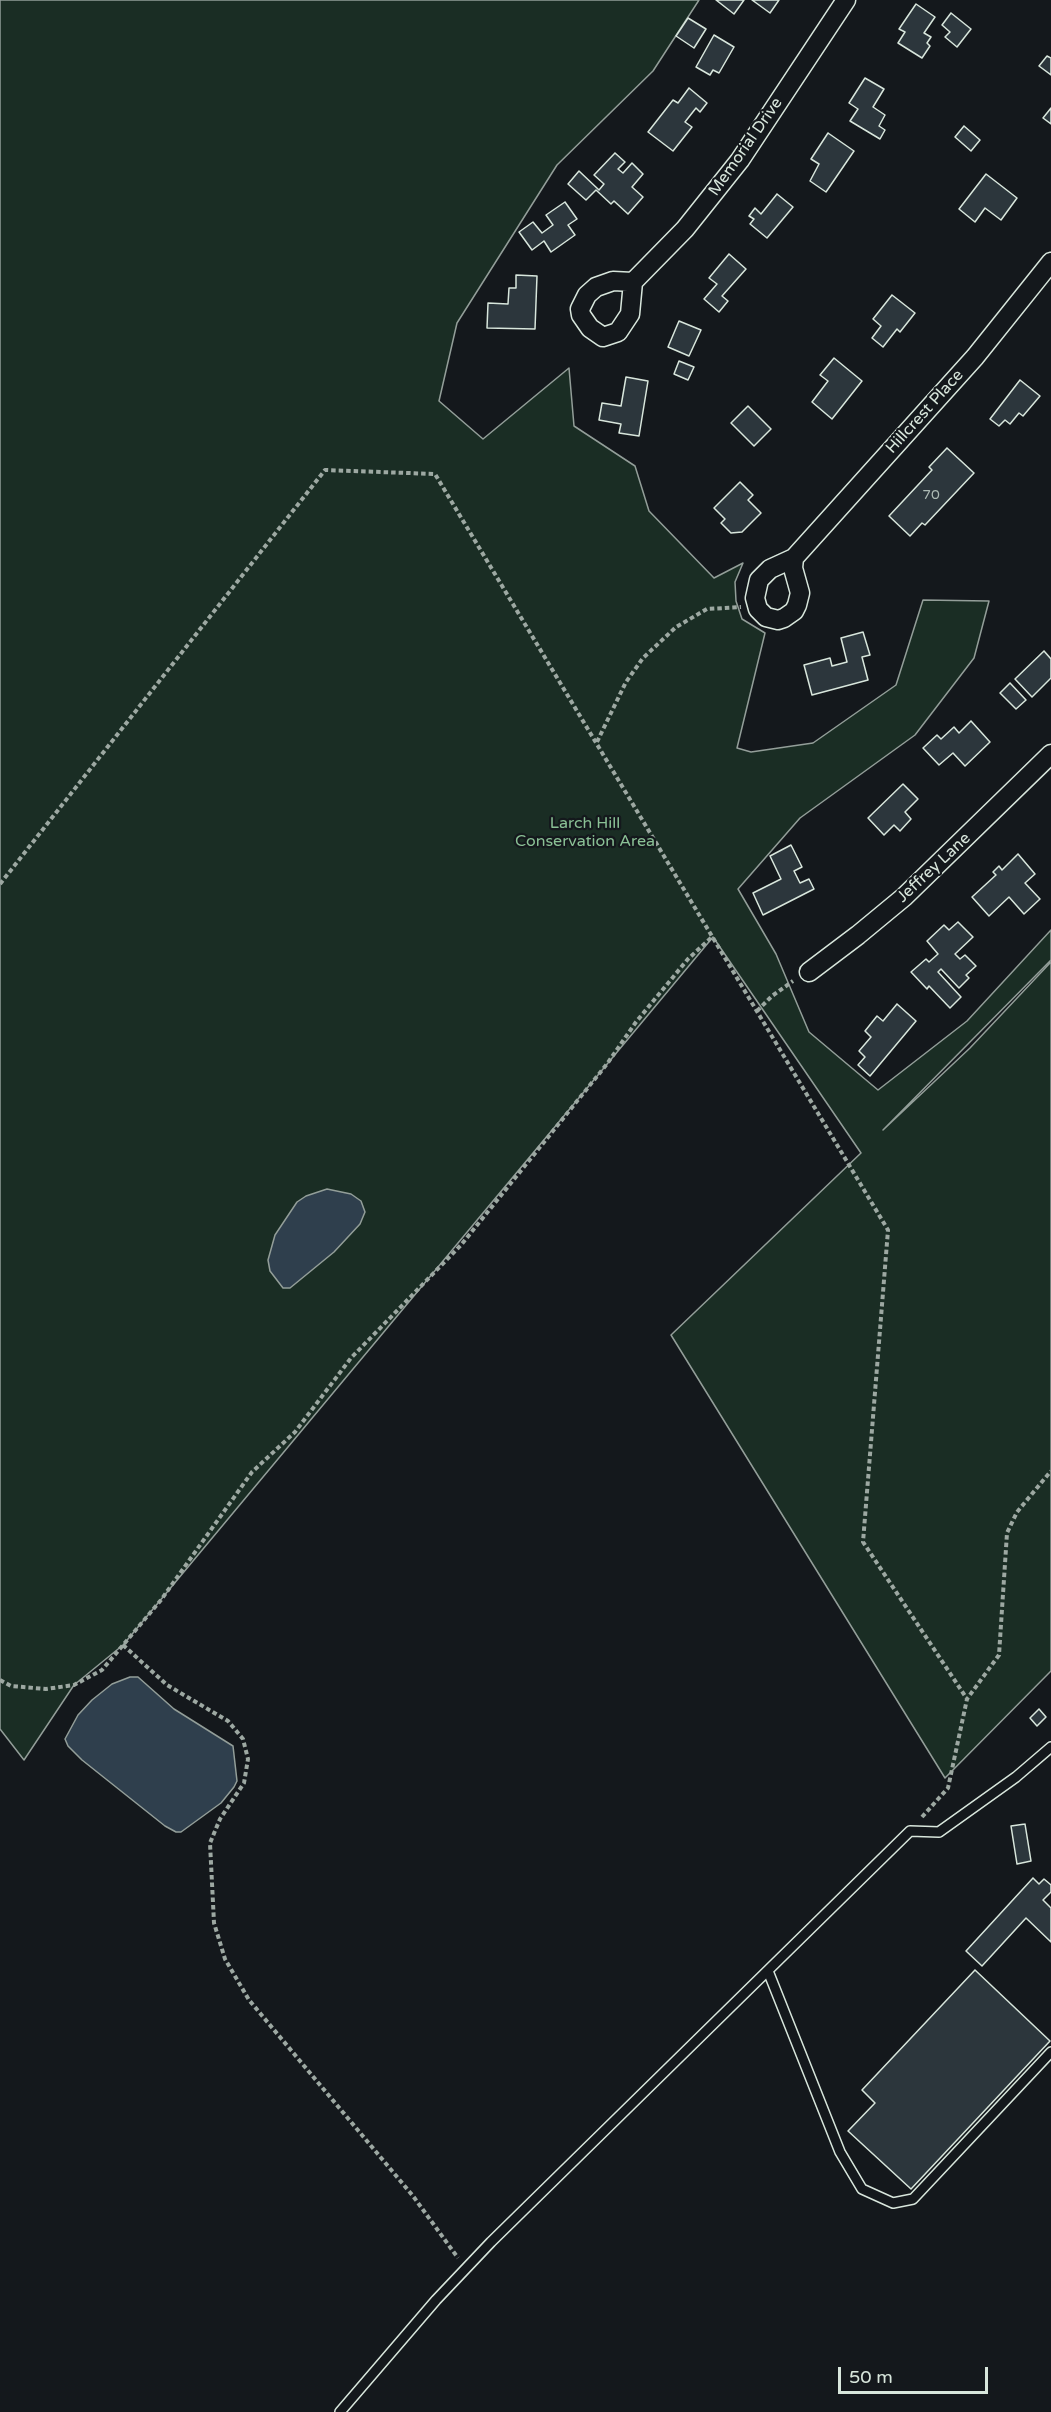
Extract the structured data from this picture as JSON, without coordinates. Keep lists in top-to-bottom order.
{
  "streets": {
    "street": ["Memorial Drive", "Hillcrest Place", "Jeffrey Lane"]
  },
  "parks": ["Larch Hill Conservation Area"],
  "house_numbers": ["70"],
  "scale_bar": "50 m"
}
